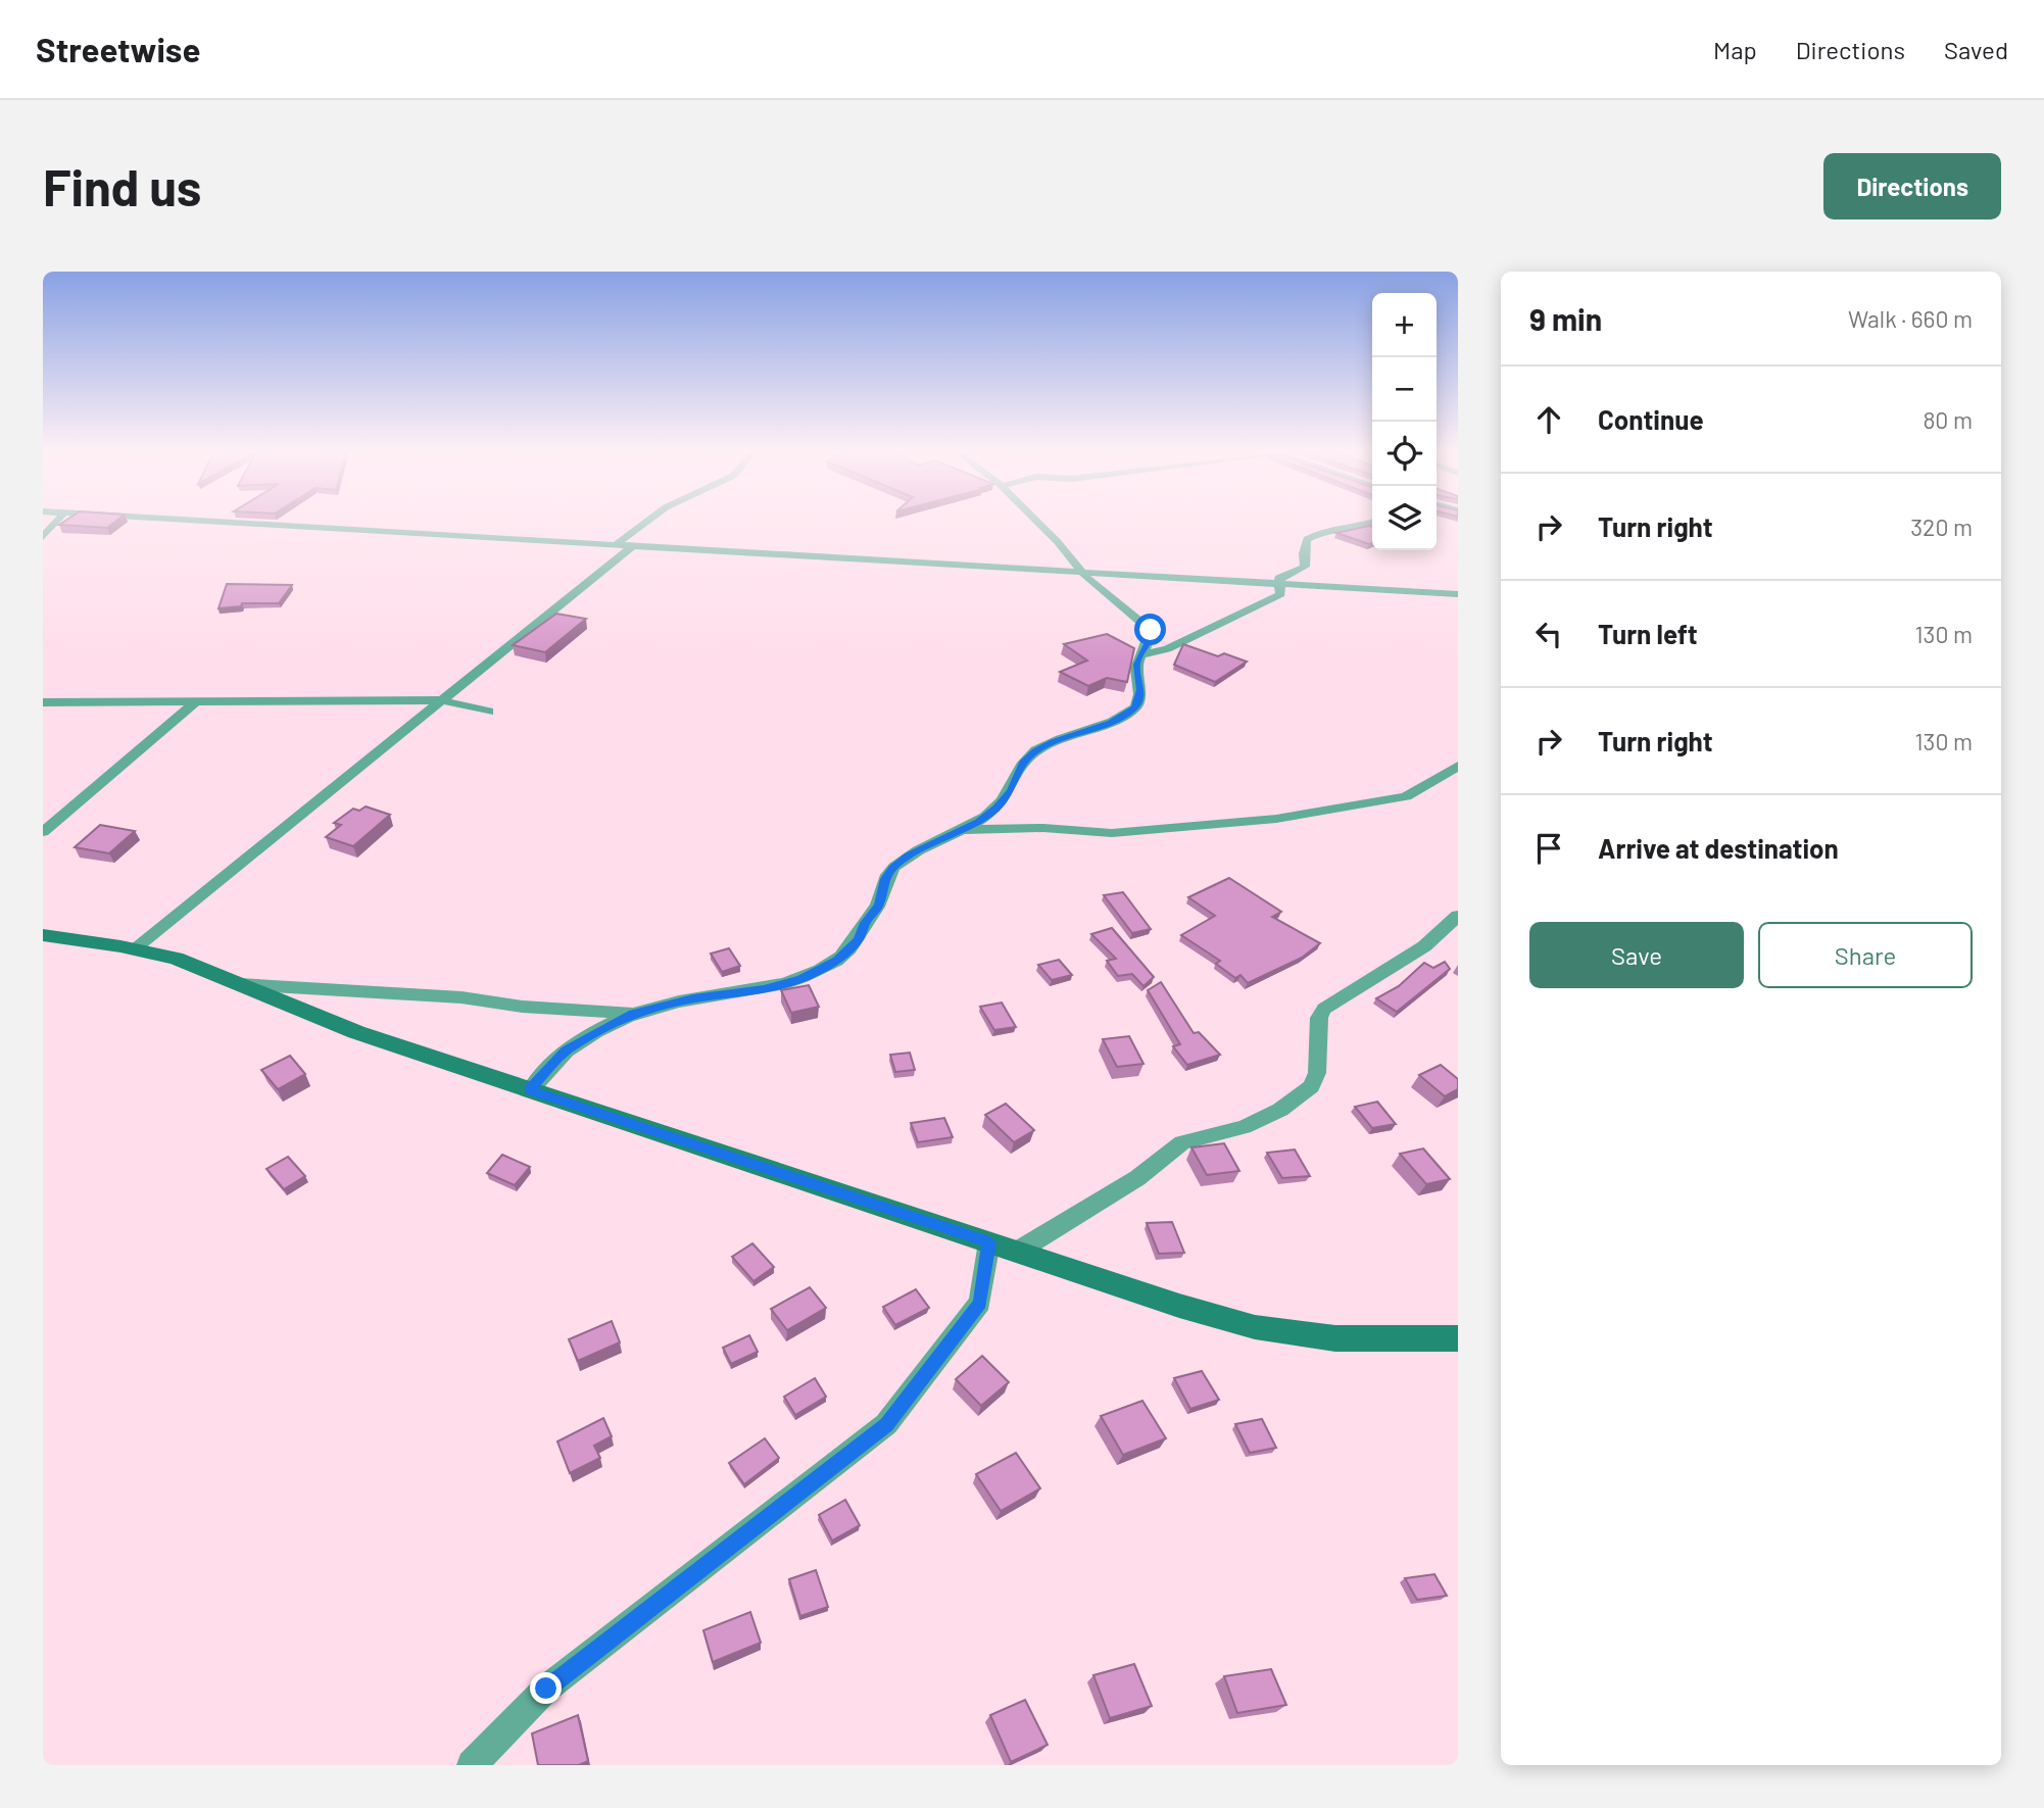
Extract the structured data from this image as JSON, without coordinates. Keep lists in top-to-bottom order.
{
  "page": {
    "header": "Streetwise",
    "nav": ["Map", "Directions", "Saved"],
    "buttons": [
      "Directions",
      ["Save", "Share"]
    ],
    "title": "Find us",
    "heading": ["9 min", "Walk · 660 m"],
    "map_buttons": ["+", "−"],
    "list": [
      ["Continue", "80 m"],
      ["Turn right", "320 m"],
      ["Turn left", "130 m"],
      ["Turn right", "130 m"],
      "Arrive at destination"
    ]
  }
}
